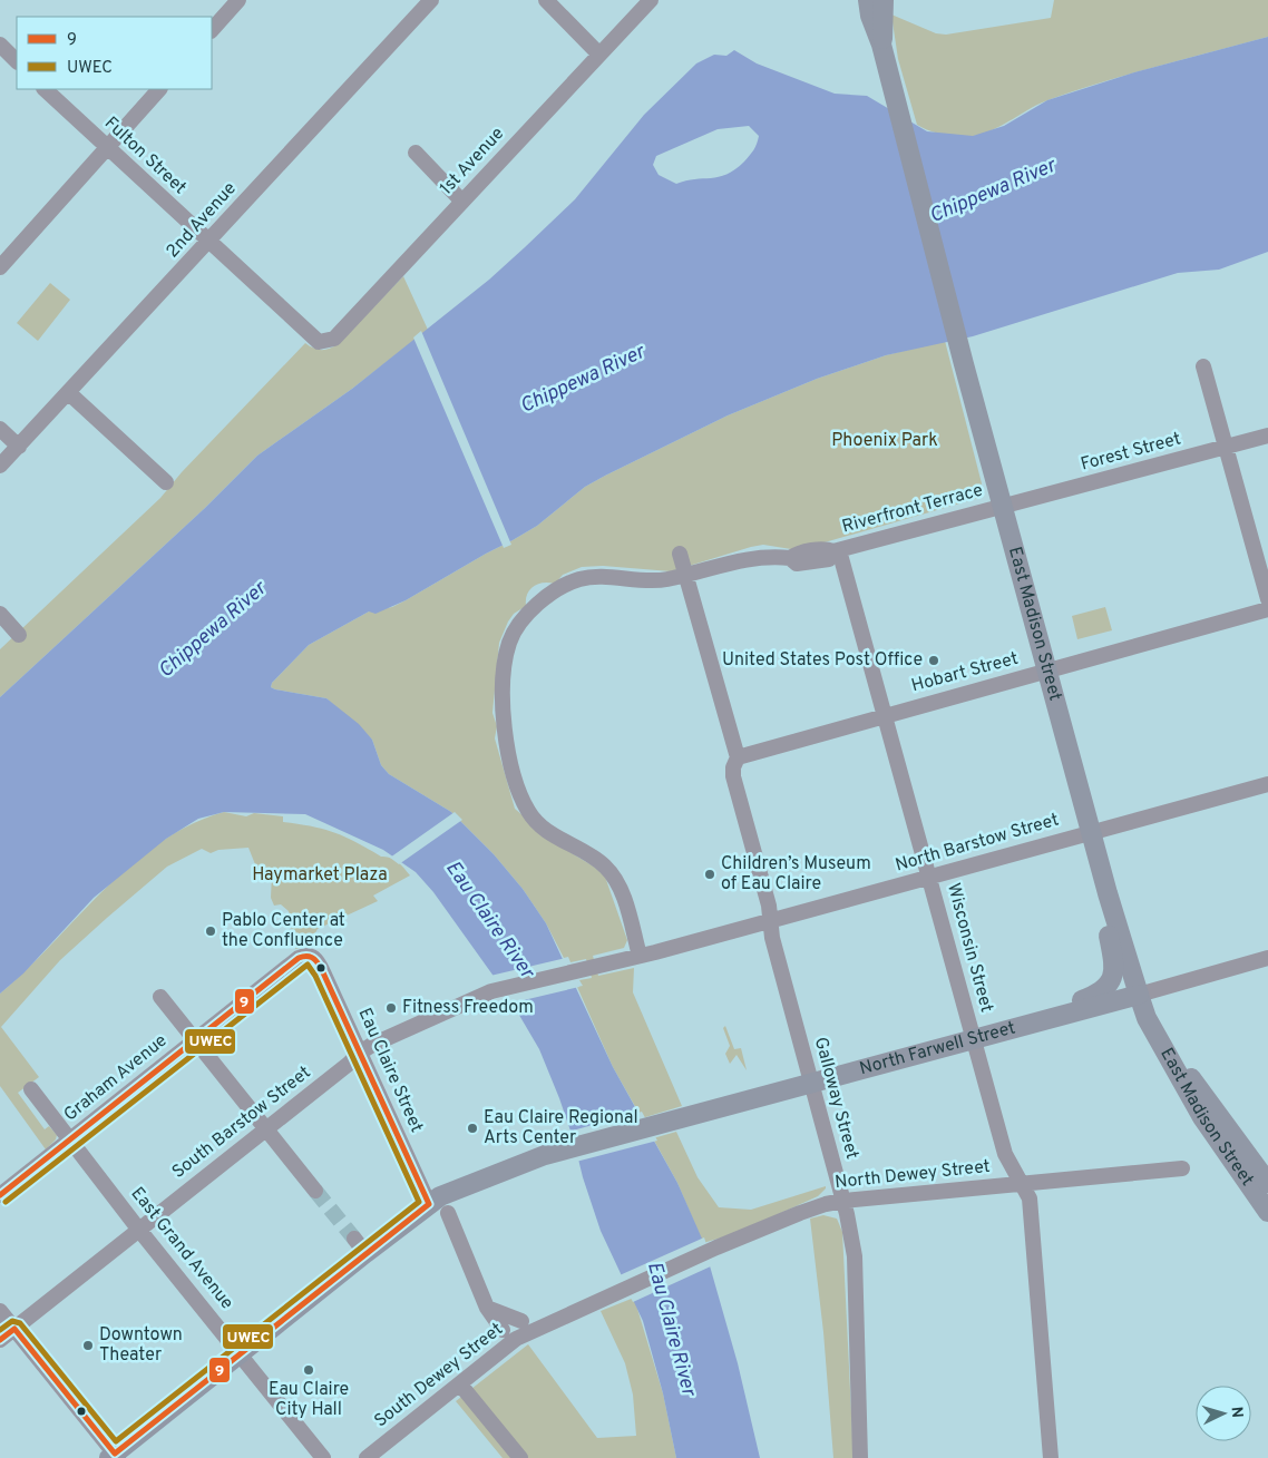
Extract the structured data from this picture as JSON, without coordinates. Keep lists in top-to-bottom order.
{
  "streets": {
    "main road": ["East Madison Street", "North Farwell Street"],
    "street": [
      "Fulton Street",
      "1st Avenue",
      "2nd Avenue",
      "Forest Street",
      "Riverfront Terrace",
      "Hobart Street",
      "North Barstow Street",
      "Wisconsin Street",
      "Eau Claire Street",
      "Graham Avenue",
      "Galloway Street",
      "South Barstow Street",
      "North Dewey Street",
      "East Grand Avenue",
      "South Dewey Street"
    ]
  },
  "crossings": [
    ["Fulton Street", "1st Avenue"],
    ["Fulton Street", "2nd Avenue"],
    ["Forest Street", "Riverfront Terrace"],
    ["Forest Street", "East Madison Street"],
    ["Riverfront Terrace", "East Madison Street"],
    ["Riverfront Terrace", "North Barstow Street"],
    ["Riverfront Terrace", "Wisconsin Street"],
    ["East Madison Street", "Hobart Street"],
    ["East Madison Street", "North Barstow Street"],
    ["East Madison Street", "North Farwell Street"],
    ["Hobart Street", "Wisconsin Street"],
    ["Hobart Street", "Galloway Street"],
    ["North Barstow Street", "Wisconsin Street"],
    ["North Barstow Street", "Galloway Street"],
    ["North Barstow Street", "South Barstow Street"],
    ["Wisconsin Street", "North Farwell Street"],
    ["Wisconsin Street", "North Dewey Street"],
    ["North Farwell Street", "Eau Claire Street"],
    ["North Farwell Street", "Galloway Street"],
    ["North Farwell Street", "East Grand Avenue"],
    ["Eau Claire Street", "Graham Avenue"],
    ["Eau Claire Street", "South Barstow Street"],
    ["Graham Avenue", "East Grand Avenue"],
    ["Galloway Street", "North Dewey Street"],
    ["South Barstow Street", "East Grand Avenue"],
    ["North Dewey Street", "South Dewey Street"]
  ],
  "water": ["Chippewa River", "Eau Claire River"],
  "parks": ["Phoenix Park", "Haymarket Plaza"],
  "places": [
    "United States Post Office",
    "Children’s Museum of Eau Claire",
    "Pablo Center at the Confluence",
    "Fitness Freedom",
    "Eau Claire Regional Arts Center",
    "Downtown Theater",
    "Eau Claire City Hall"
  ],
  "lines": ["transit line 9", "transit line UWEC"],
  "legend": ["9", "UWEC"],
  "north": "right"
}
